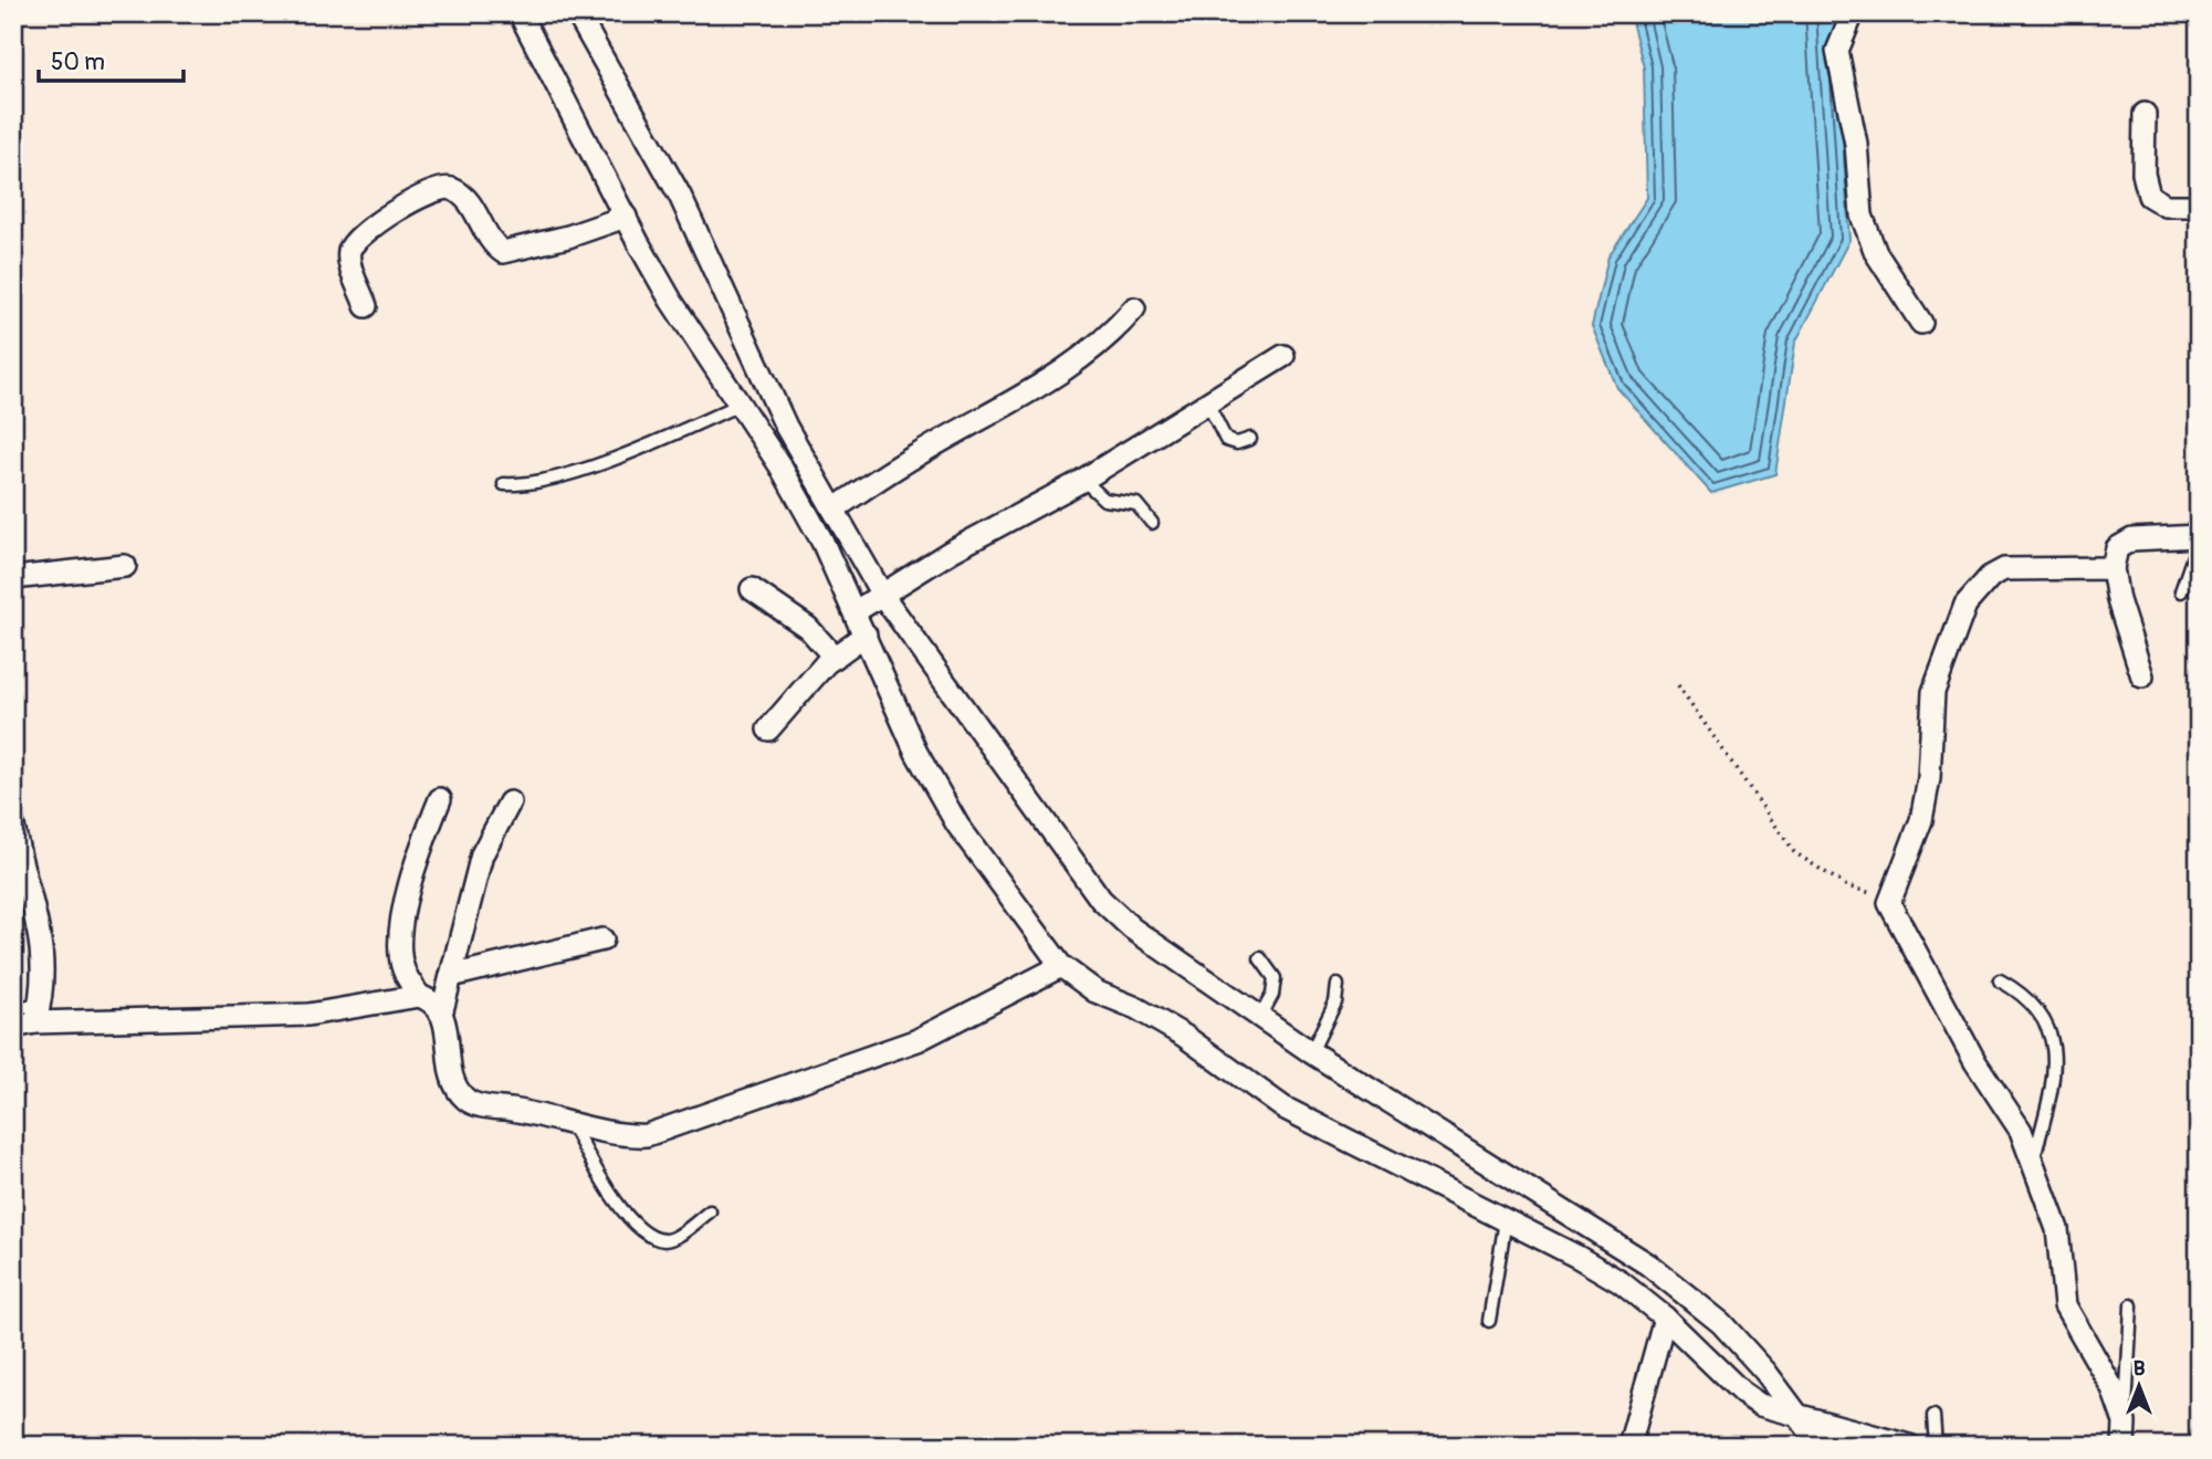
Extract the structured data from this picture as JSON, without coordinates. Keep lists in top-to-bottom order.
{
  "scale_bar": "50 m",
  "north": "top"
}
